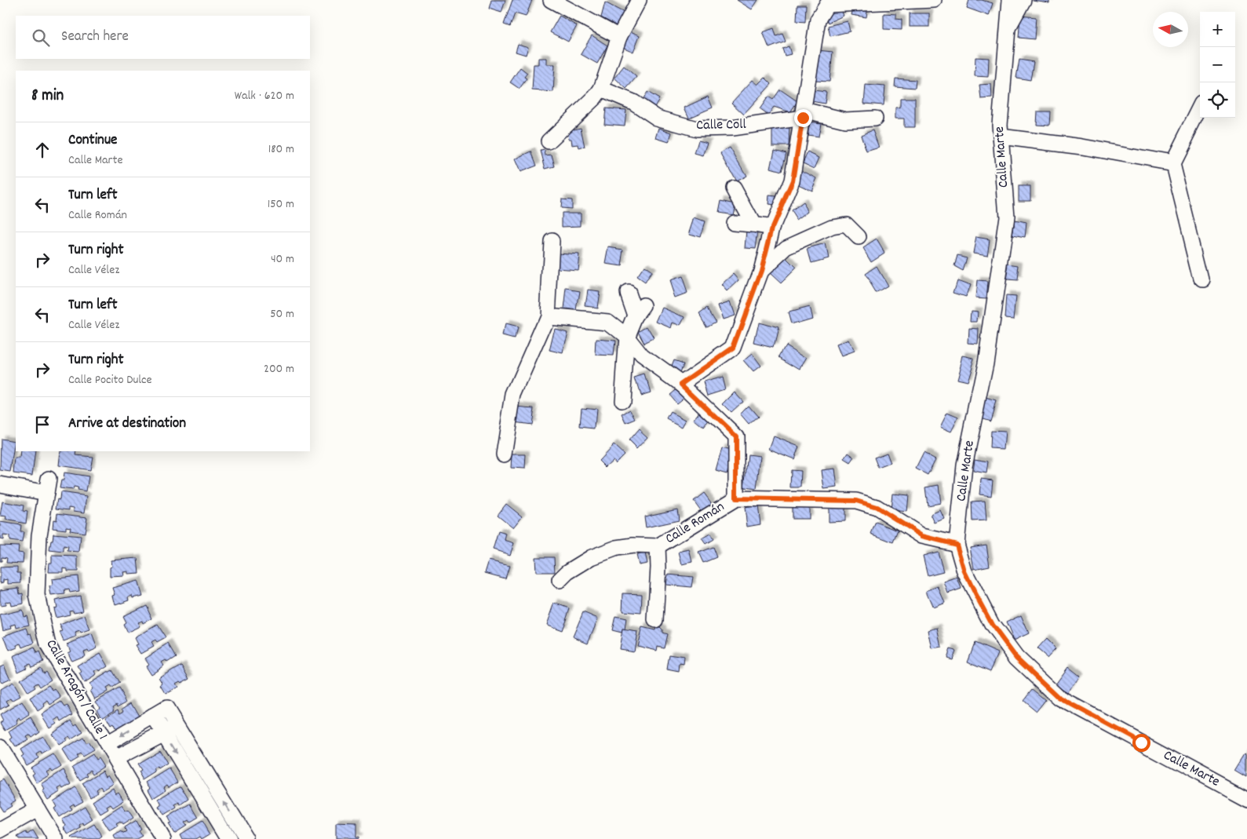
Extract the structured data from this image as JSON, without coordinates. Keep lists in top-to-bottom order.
{
  "streets": {
    "street": [
      "Calle Coll",
      "Calle Marte",
      "Calle Román",
      "Calle Aragón / Calle 1"
    ]
  },
  "crossings": [
    ["Calle Marte", "Calle Román"]
  ],
  "north": "left",
  "page": {
    "map_buttons": ["+", "−"],
    "search": "Search here",
    "heading": ["8 min", "Walk · 620 m"],
    "list": [
      ["Continue", "Calle Marte", "180 m"],
      ["Turn left", "Calle Román", "150 m"],
      ["Turn right", "Calle Vélez", "40 m"],
      ["Turn left", "Calle Vélez", "50 m"],
      ["Turn right", "Calle Pocito Dulce", "200 m"],
      "Arrive at destination"
    ]
  }
}
